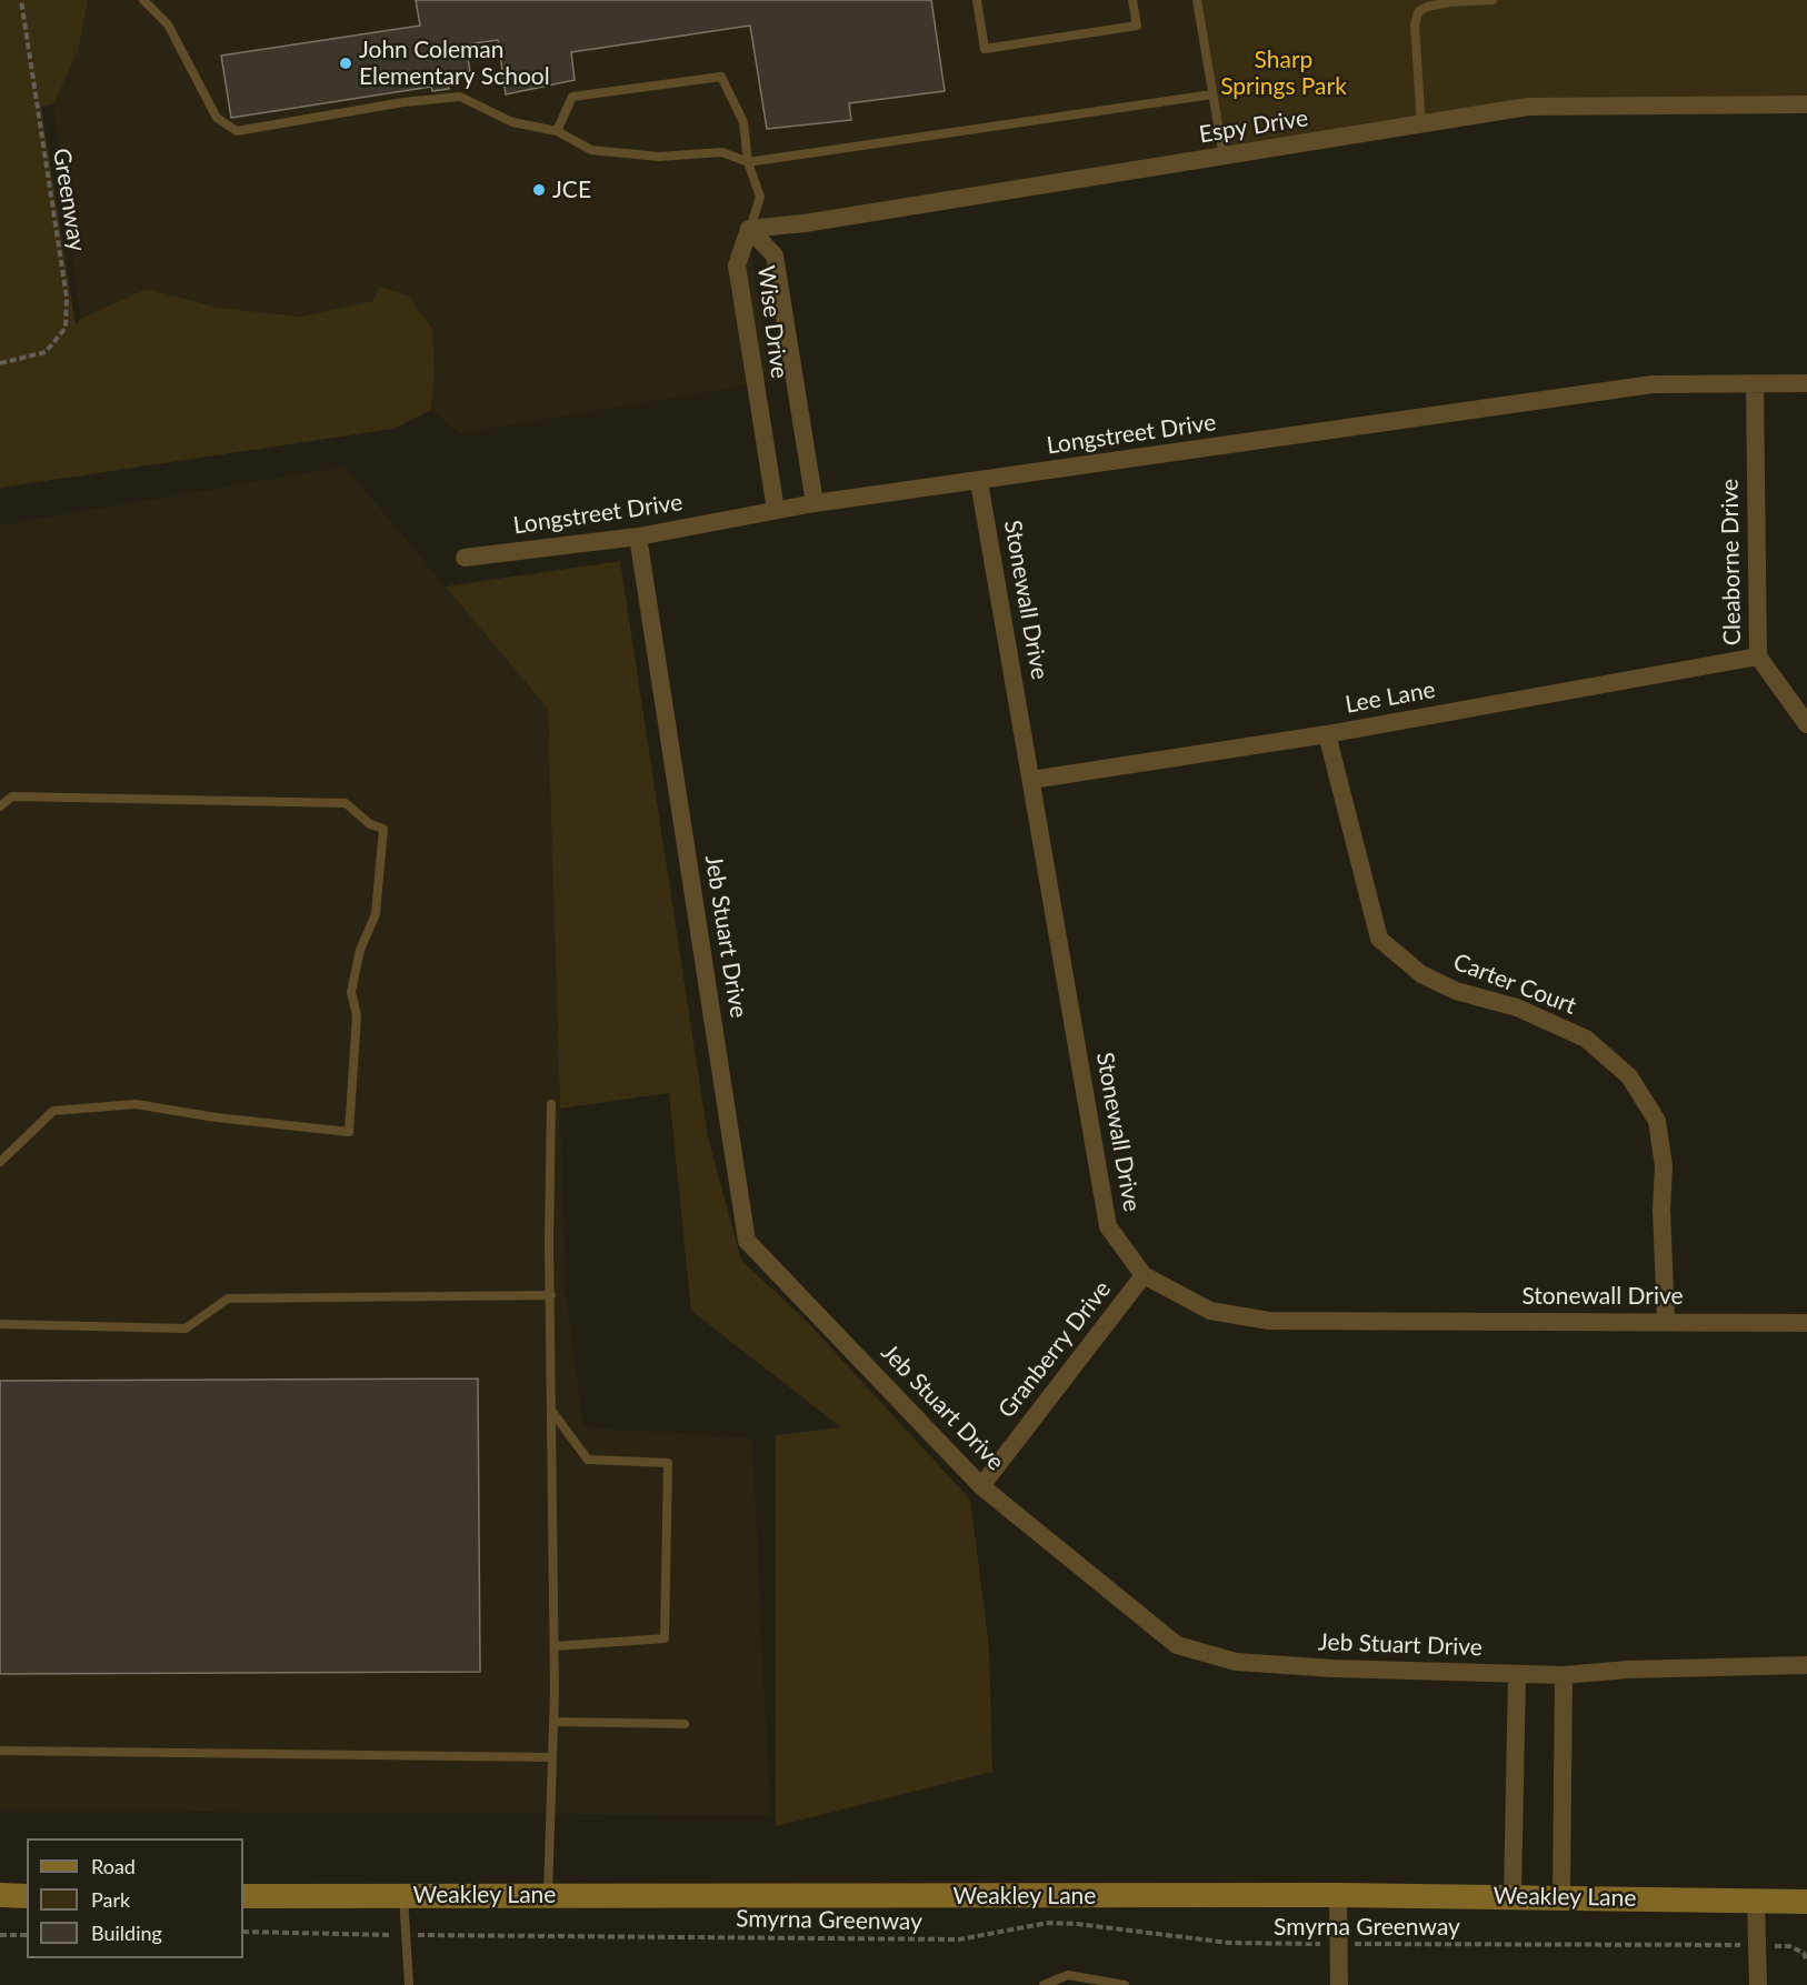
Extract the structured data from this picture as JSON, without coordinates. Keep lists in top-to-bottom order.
{
  "streets": {
    "main road": ["Weakley Lane"],
    "street": [
      "Espy Drive",
      "Wise Drive",
      "Longstreet Drive",
      "Cleaborne Drive",
      "Stonewall Drive",
      "Lee Lane",
      "Jeb Stuart Drive",
      "Carter Court",
      "Granberry Drive"
    ],
    "path": ["Greenway", "Smyrna Greenway"]
  },
  "crossings": [
    ["Espy Drive", "Wise Drive"],
    ["Wise Drive", "Longstreet Drive"],
    ["Longstreet Drive", "Cleaborne Drive"],
    ["Longstreet Drive", "Stonewall Drive"],
    ["Longstreet Drive", "Jeb Stuart Drive"],
    ["Cleaborne Drive", "Lee Lane"],
    ["Stonewall Drive", "Lee Lane"],
    ["Stonewall Drive", "Carter Court"],
    ["Stonewall Drive", "Granberry Drive"],
    ["Lee Lane", "Carter Court"],
    ["Jeb Stuart Drive", "Granberry Drive"]
  ],
  "parks": ["Sharp Springs Park"],
  "places": ["John Coleman Elementary School", "JCE"],
  "legend": ["Road", "Park", "Building"]
}
